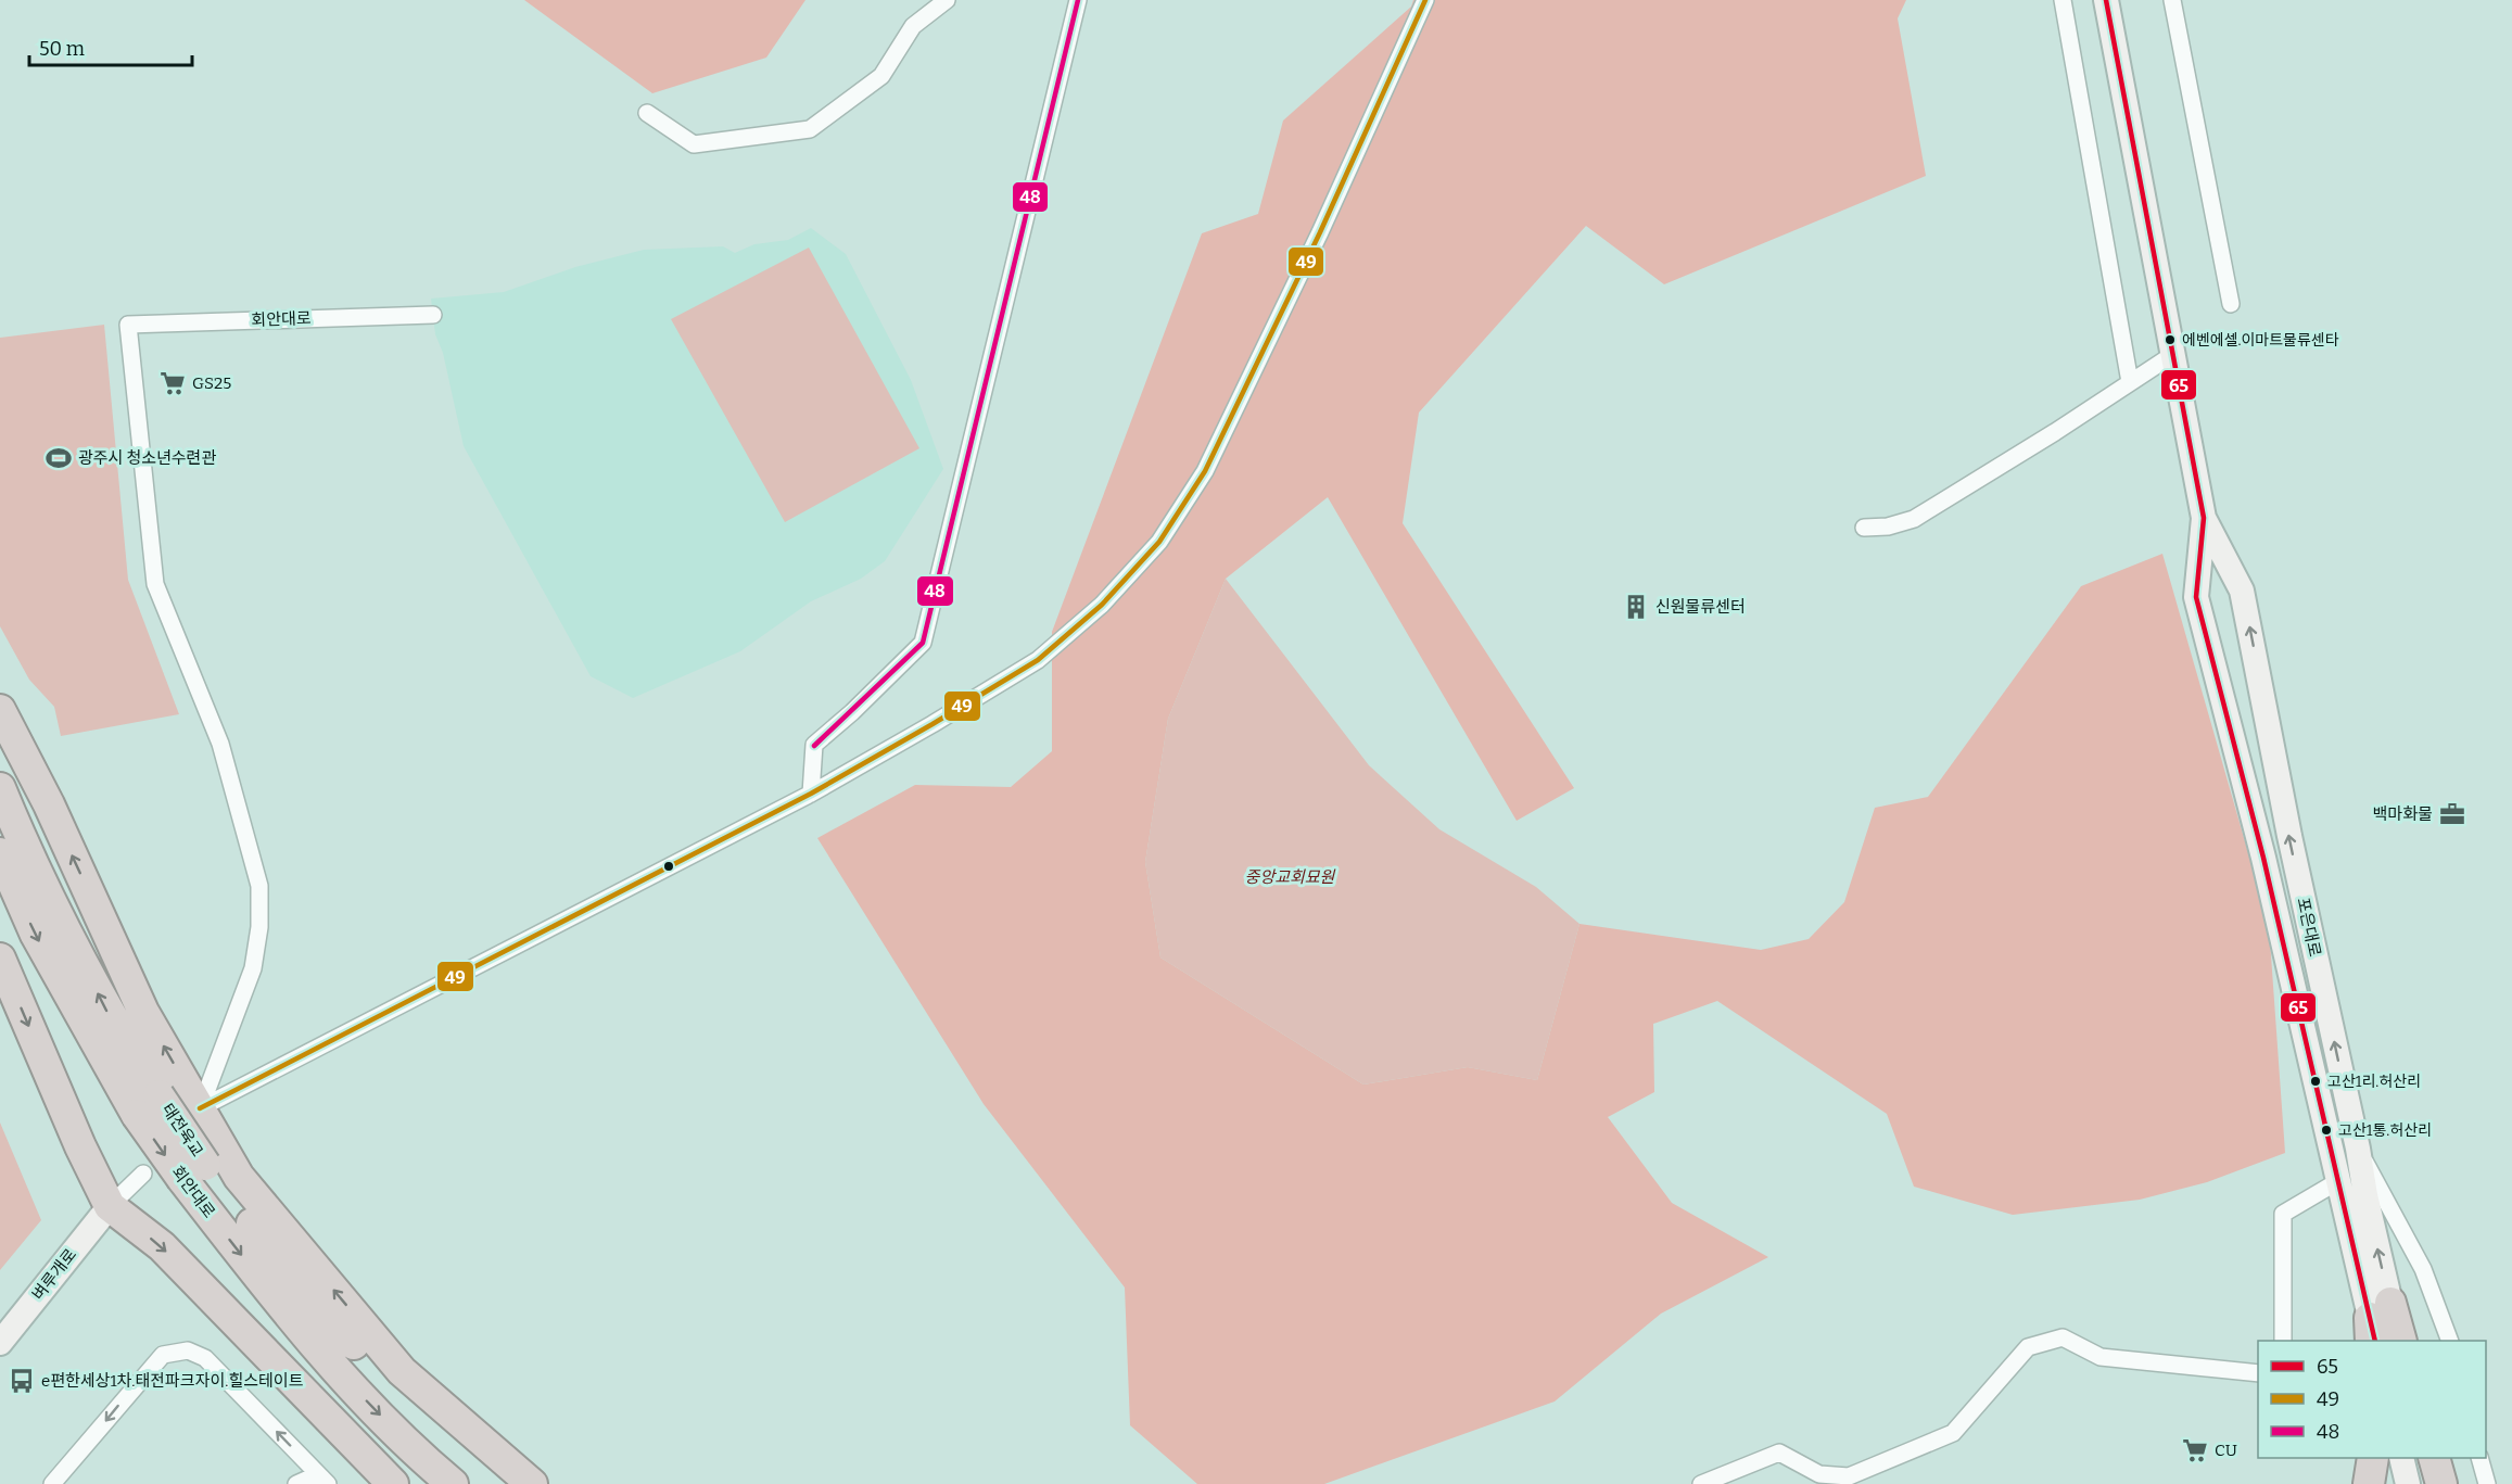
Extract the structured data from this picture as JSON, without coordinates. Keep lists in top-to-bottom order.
{
  "streets": {
    "highway": ["회안대로", "태전육교"],
    "street": ["포은대로", "벼루개로"]
  },
  "crossings": [
    ["회안대로", "태전육교"]
  ],
  "parks": ["중앙교회묘원"],
  "places": {
    "other": ["에벤에셀.이마트물류센타", "고산1리.허산리", "고산1통.허산리"],
    "supermarket": ["GS25", "CU"],
    "sports": ["광주시 청소년수련관"],
    "building": ["신원물류센터"],
    "office": ["백마화물"],
    "bus stop": ["e편한세상1차.태전파크자이.힐스테이트"]
  },
  "lines": ["transit line 65", "transit line 49", "transit line 48"],
  "legend": ["65", "49", "48"],
  "scale_bar": "50 m"
}
